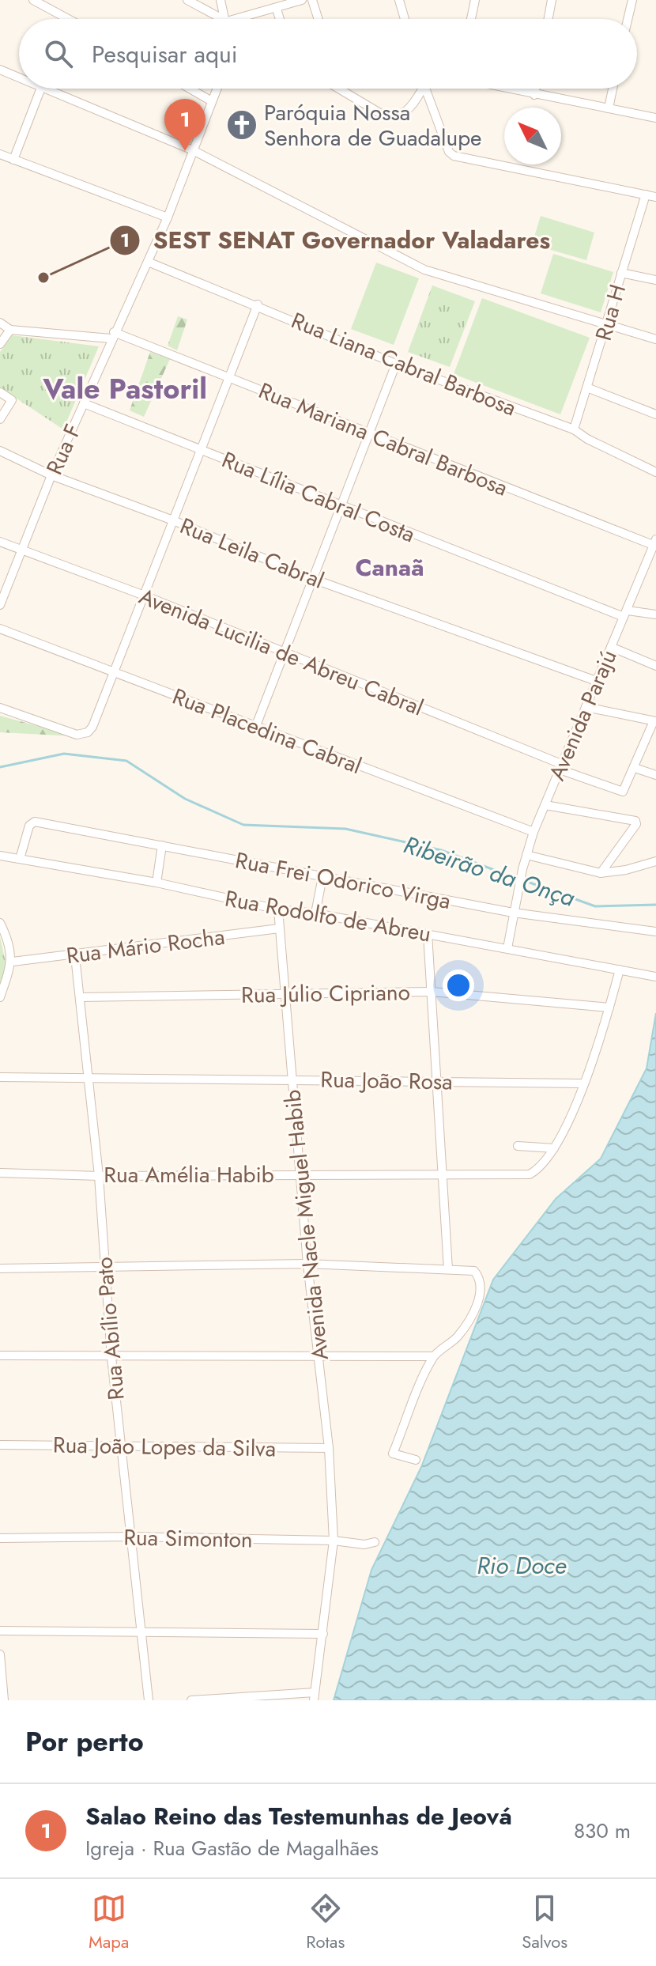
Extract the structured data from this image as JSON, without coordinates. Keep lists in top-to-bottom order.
{
  "streets": {
    "street": [
      "Rua H",
      "Rua Liana Cabral Barbosa",
      "Rua Mariana Cabral Barbosa",
      "Rua F",
      "Rua Lília Cabral Costa",
      "Rua Leila Cabral",
      "Avenida Lucilia de Abreu Cabral",
      "Avenida Parajú",
      "Rua Placedina Cabral",
      "Rua Frei Odorico Virga",
      "Rua Rodolfo de Abreu",
      "Rua Mário Rocha",
      "Rua Júlio Cipriano",
      "Rua João Rosa",
      "Rua Amélia Habib",
      "Avenida Nacle Miguel Habib",
      "Rua Abílio Pato",
      "Rua João Lopes da Silva",
      "Rua Simonton"
    ]
  },
  "crossings": [
    ["Rua H", "Rua Liana Cabral Barbosa"],
    ["Rua Liana Cabral Barbosa", "Rua F"],
    ["Rua Mariana Cabral Barbosa", "Rua F"],
    ["Rua Mariana Cabral Barbosa", "Avenida Parajú"],
    ["Rua F", "Rua Lília Cabral Costa"],
    ["Rua F", "Rua Leila Cabral"],
    ["Rua F", "Avenida Lucilia de Abreu Cabral"],
    ["Rua Lília Cabral Costa", "Avenida Parajú"],
    ["Rua Leila Cabral", "Avenida Parajú"],
    ["Avenida Lucilia de Abreu Cabral", "Avenida Parajú"],
    ["Avenida Parajú", "Rua Placedina Cabral"],
    ["Avenida Parajú", "Rua Frei Odorico Virga"],
    ["Avenida Parajú", "Rua Rodolfo de Abreu"],
    ["Rua Frei Odorico Virga", "Rua Rodolfo de Abreu"],
    ["Rua Rodolfo de Abreu", "Avenida Nacle Miguel Habib"],
    ["Rua Mário Rocha", "Avenida Nacle Miguel Habib"],
    ["Rua Mário Rocha", "Rua Abílio Pato"],
    ["Rua Júlio Cipriano", "Avenida Nacle Miguel Habib"],
    ["Rua Júlio Cipriano", "Rua Abílio Pato"],
    ["Rua João Rosa", "Avenida Nacle Miguel Habib"],
    ["Rua João Rosa", "Rua Abílio Pato"],
    ["Rua Amélia Habib", "Avenida Nacle Miguel Habib"],
    ["Rua Amélia Habib", "Rua Abílio Pato"],
    ["Avenida Nacle Miguel Habib", "Rua João Lopes da Silva"],
    ["Avenida Nacle Miguel Habib", "Rua Simonton"],
    ["Rua Abílio Pato", "Rua João Lopes da Silva"],
    ["Rua Abílio Pato", "Rua Simonton"]
  ],
  "districts": ["Vale Pastoril", "Canaã"],
  "water": ["Ribeirão da Onça", "Rio Doce"],
  "places": {
    "church": ["Paróquia Nossa Senhora de Guadalupe"],
    "other": ["SEST SENAT Governador Valadares"]
  },
  "north": "top left",
  "page": {
    "search": "Pesquisar aqui",
    "pins": "1",
    "heading": "Por perto",
    "list": [
      {
        "mark": "1",
        "name": "Salao Reino das Testemunhas de Jeová",
        "note": "Igreja · Rua Gastão de Magalhães",
        "value": "830 m"
      }
    ],
    "nav": ["Mapa", "Rotas", "Salvos"]
  }
}
